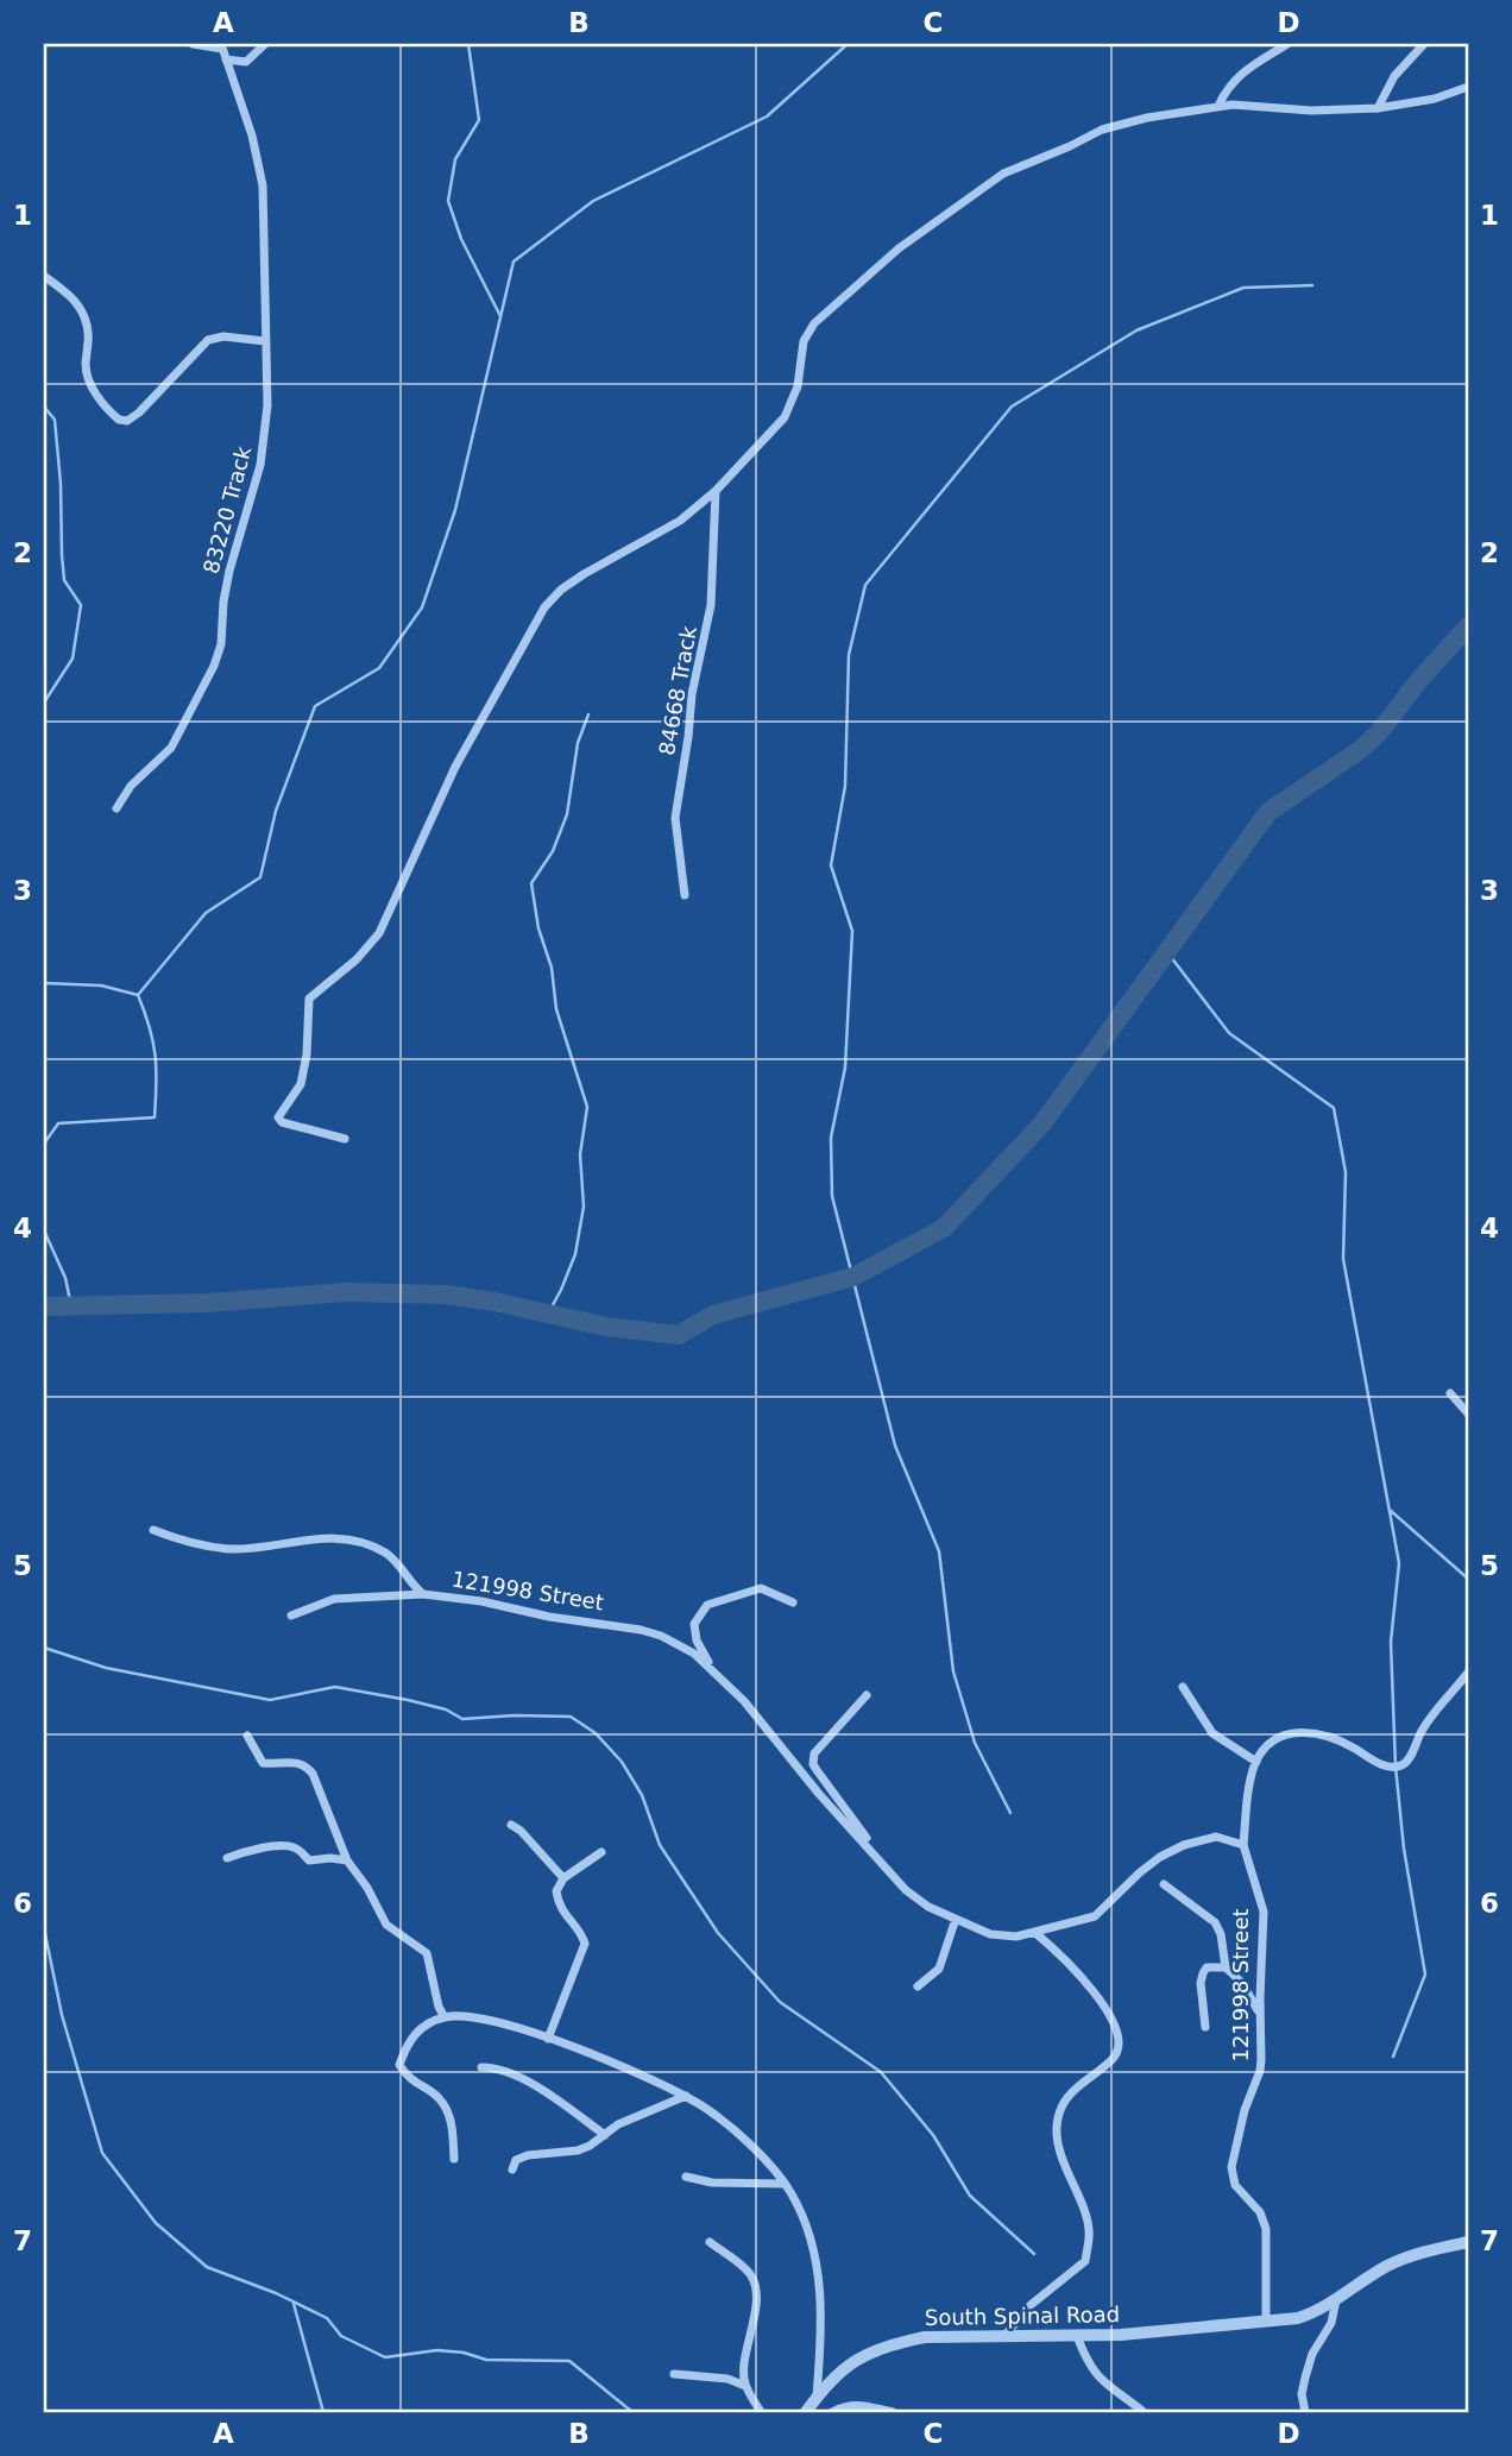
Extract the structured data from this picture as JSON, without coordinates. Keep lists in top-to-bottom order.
{
  "streets": {
    "street": [
      "83220 Track",
      "84668 Track",
      "121998 Street",
      "South Spinal Road"
    ]
  },
  "crossings": [
    ["121998 Street", "South Spinal Road"]
  ],
  "grid": {
    "columns": [
      "A",
      "B",
      "C",
      "D"
    ],
    "rows": [
      "1",
      "2",
      "3",
      "4",
      "5",
      "6",
      "7"
    ]
  }
}
